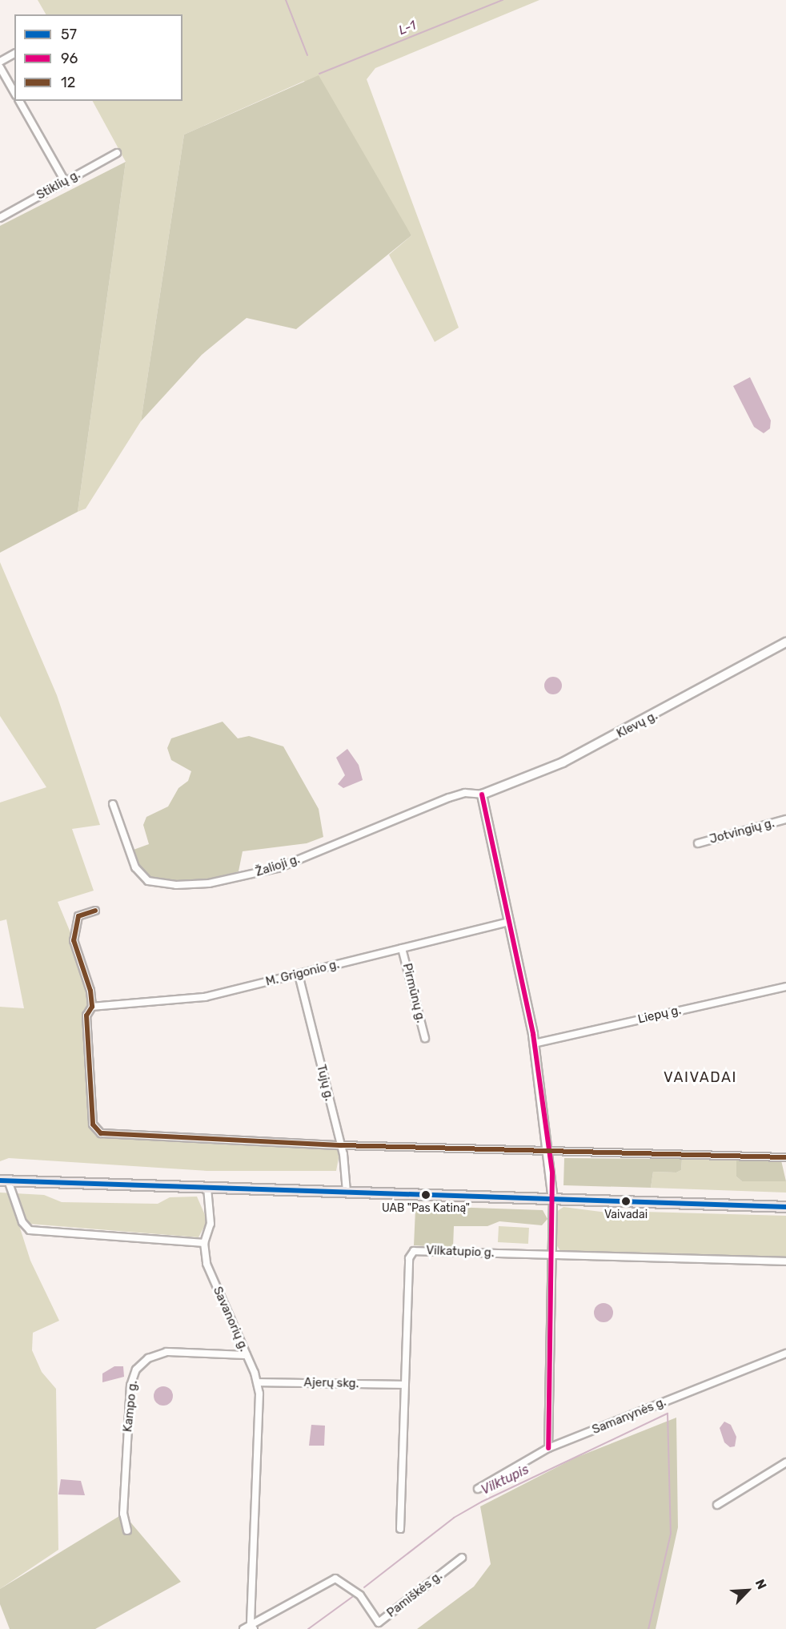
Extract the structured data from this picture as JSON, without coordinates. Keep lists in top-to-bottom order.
{
  "streets": {
    "main road": ["Klevų g."],
    "street": [
      "Stiklių g.",
      "Jotvingių g.",
      "Žalioji g.",
      "M. Grigonio g.",
      "Pirmūnų g.",
      "Liepų g.",
      "Tujų g.",
      "Vilkatupio g.",
      "Savanorių g.",
      "Ajerų skg.",
      "Kampo g.",
      "Samanynės g.",
      "Pamiškės g."
    ]
  },
  "crossings": [
    ["Klevų g.", "Žalioji g."],
    ["M. Grigonio g.", "Pirmūnų g."],
    ["M. Grigonio g.", "Tujų g."],
    ["Vilkatupio g.", "Ajerų skg."],
    ["Savanorių g.", "Ajerų skg."],
    ["Savanorių g.", "Kampo g."],
    ["Savanorių g.", "Pamiškės g."]
  ],
  "districts": ["VAIVADAI"],
  "water": ["L-1", "Vilktupis"],
  "places": ["UAB \"Pas Katiną\"", "Vaivadai"],
  "lines": ["transit line 96", "transit line 12", "transit line 57"],
  "legend": ["57", "96", "12"],
  "north": "top right"
}
